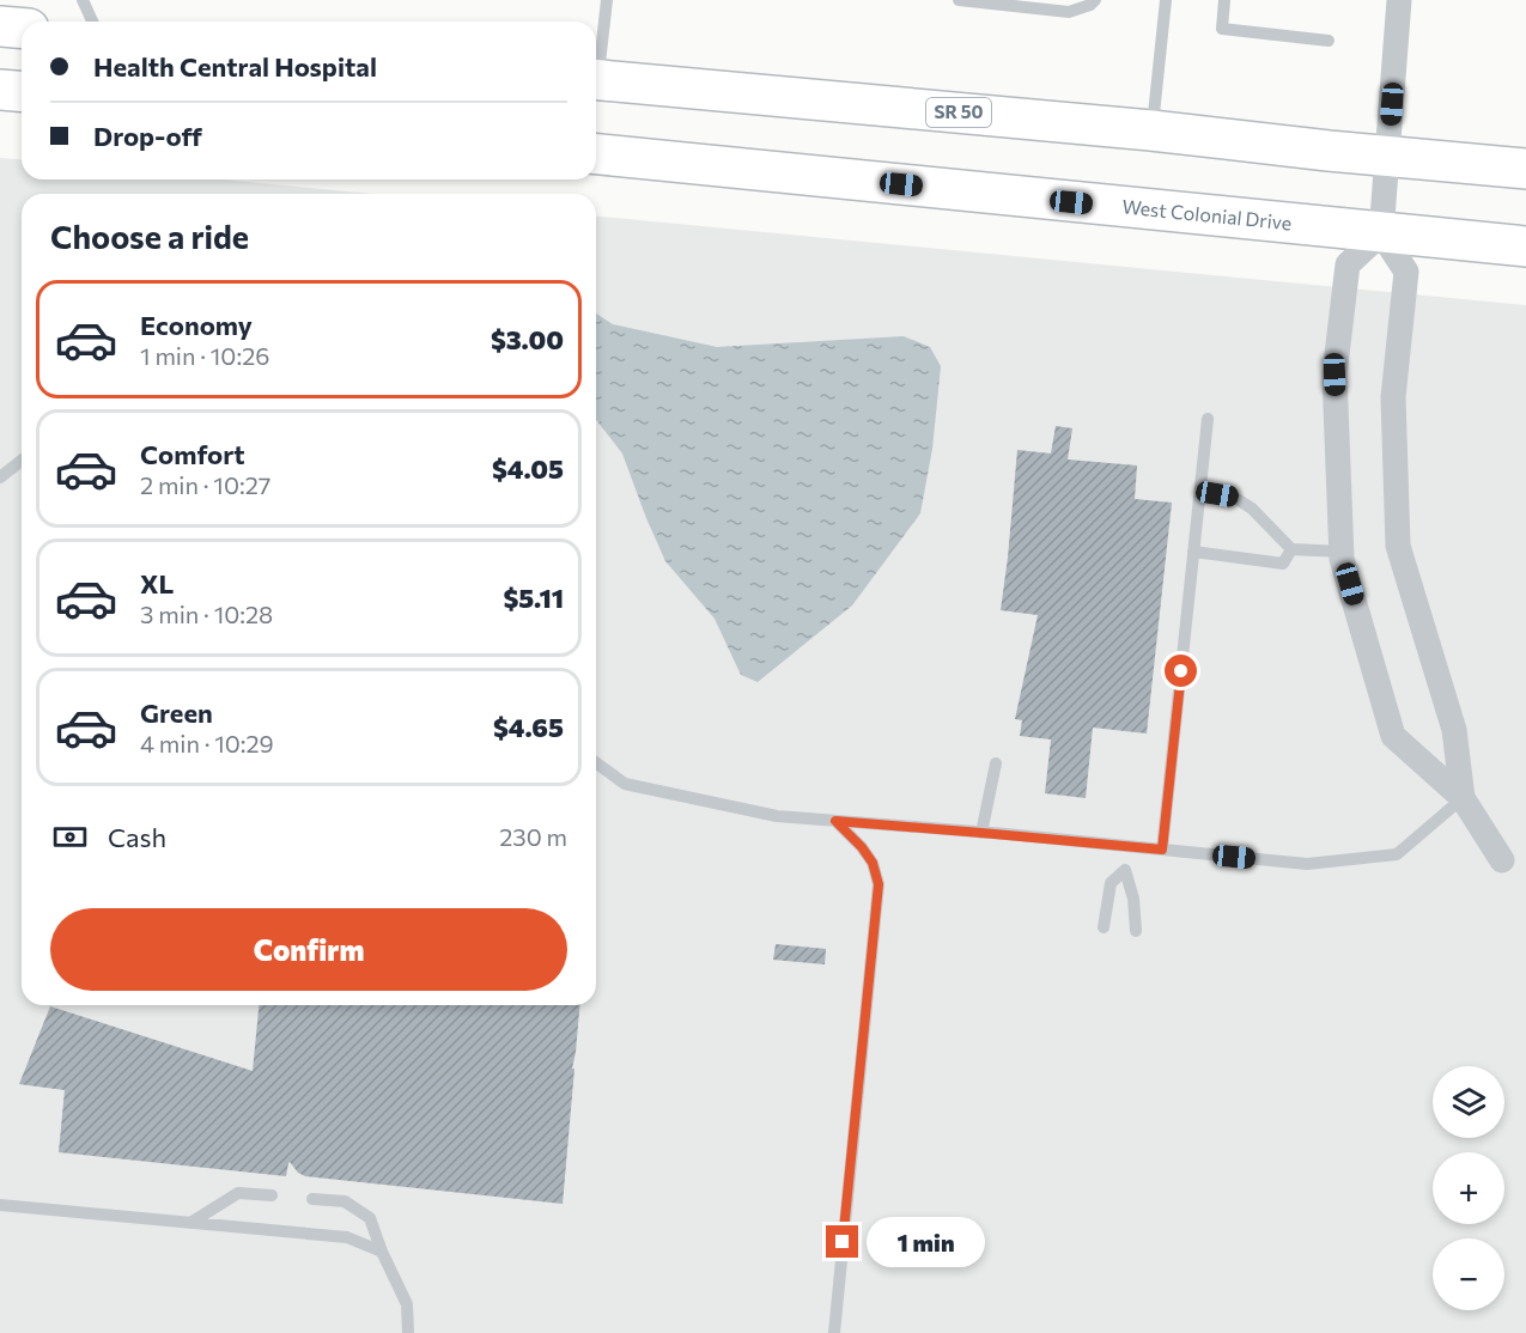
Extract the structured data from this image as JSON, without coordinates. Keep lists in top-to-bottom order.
{
  "streets": {
    "highway": ["SR 50", "West Colonial Drive"]
  },
  "page": {
    "banner": ["Health Central Hospital", "Drop-off"],
    "heading": "Choose a ride",
    "list": [
      {
        "name": "Economy",
        "note": "1 min · 10:26",
        "value": "$3.00"
      },
      {
        "name": "Comfort",
        "note": "2 min · 10:27",
        "value": "$4.05"
      },
      {
        "name": "XL",
        "note": "3 min · 10:28",
        "value": "$5.11"
      },
      {
        "name": "Green",
        "note": "4 min · 10:29",
        "value": "$4.65"
      }
    ],
    "pay": ["Cash", "230 m"],
    "buttons": "Confirm",
    "map_buttons": ["+", "−"],
    "bubble": "1 min"
  }
}
